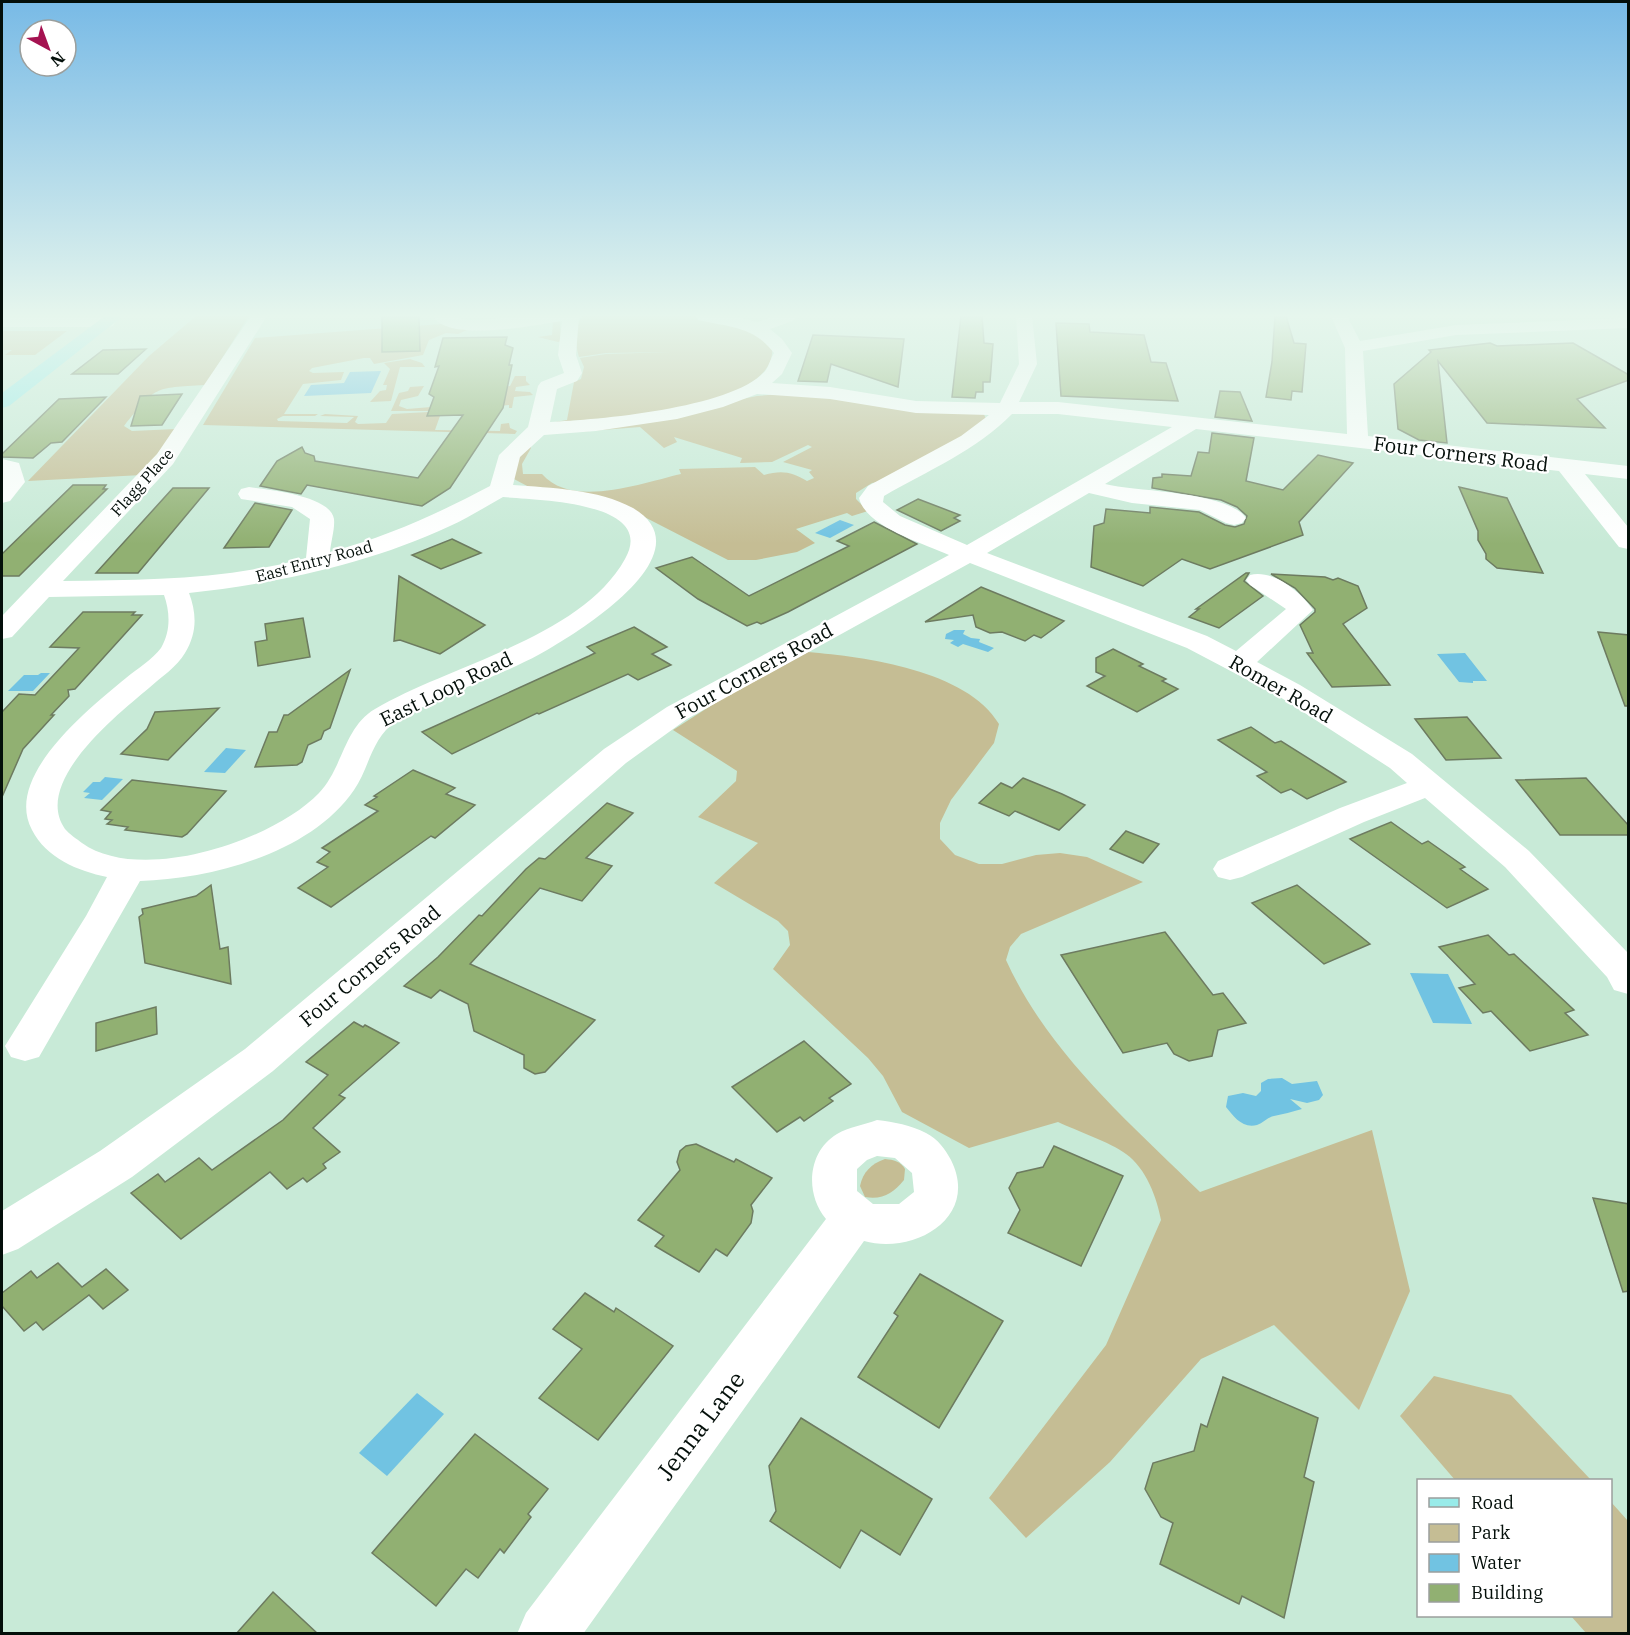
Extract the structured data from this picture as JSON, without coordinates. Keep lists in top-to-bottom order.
{
  "streets": {
    "street": [
      "Four Corners Road",
      "Flagg Place",
      "East Entry Road",
      "East Loop Road",
      "Romer Road",
      "Jenna Lane"
    ]
  },
  "crossings": [
    ["Four Corners Road", "Romer Road"],
    ["Flagg Place", "East Entry Road"],
    ["East Entry Road", "East Loop Road"]
  ],
  "legend": [
    "Road",
    "Park",
    "Water",
    "Building"
  ],
  "north": "bottom right"
}
